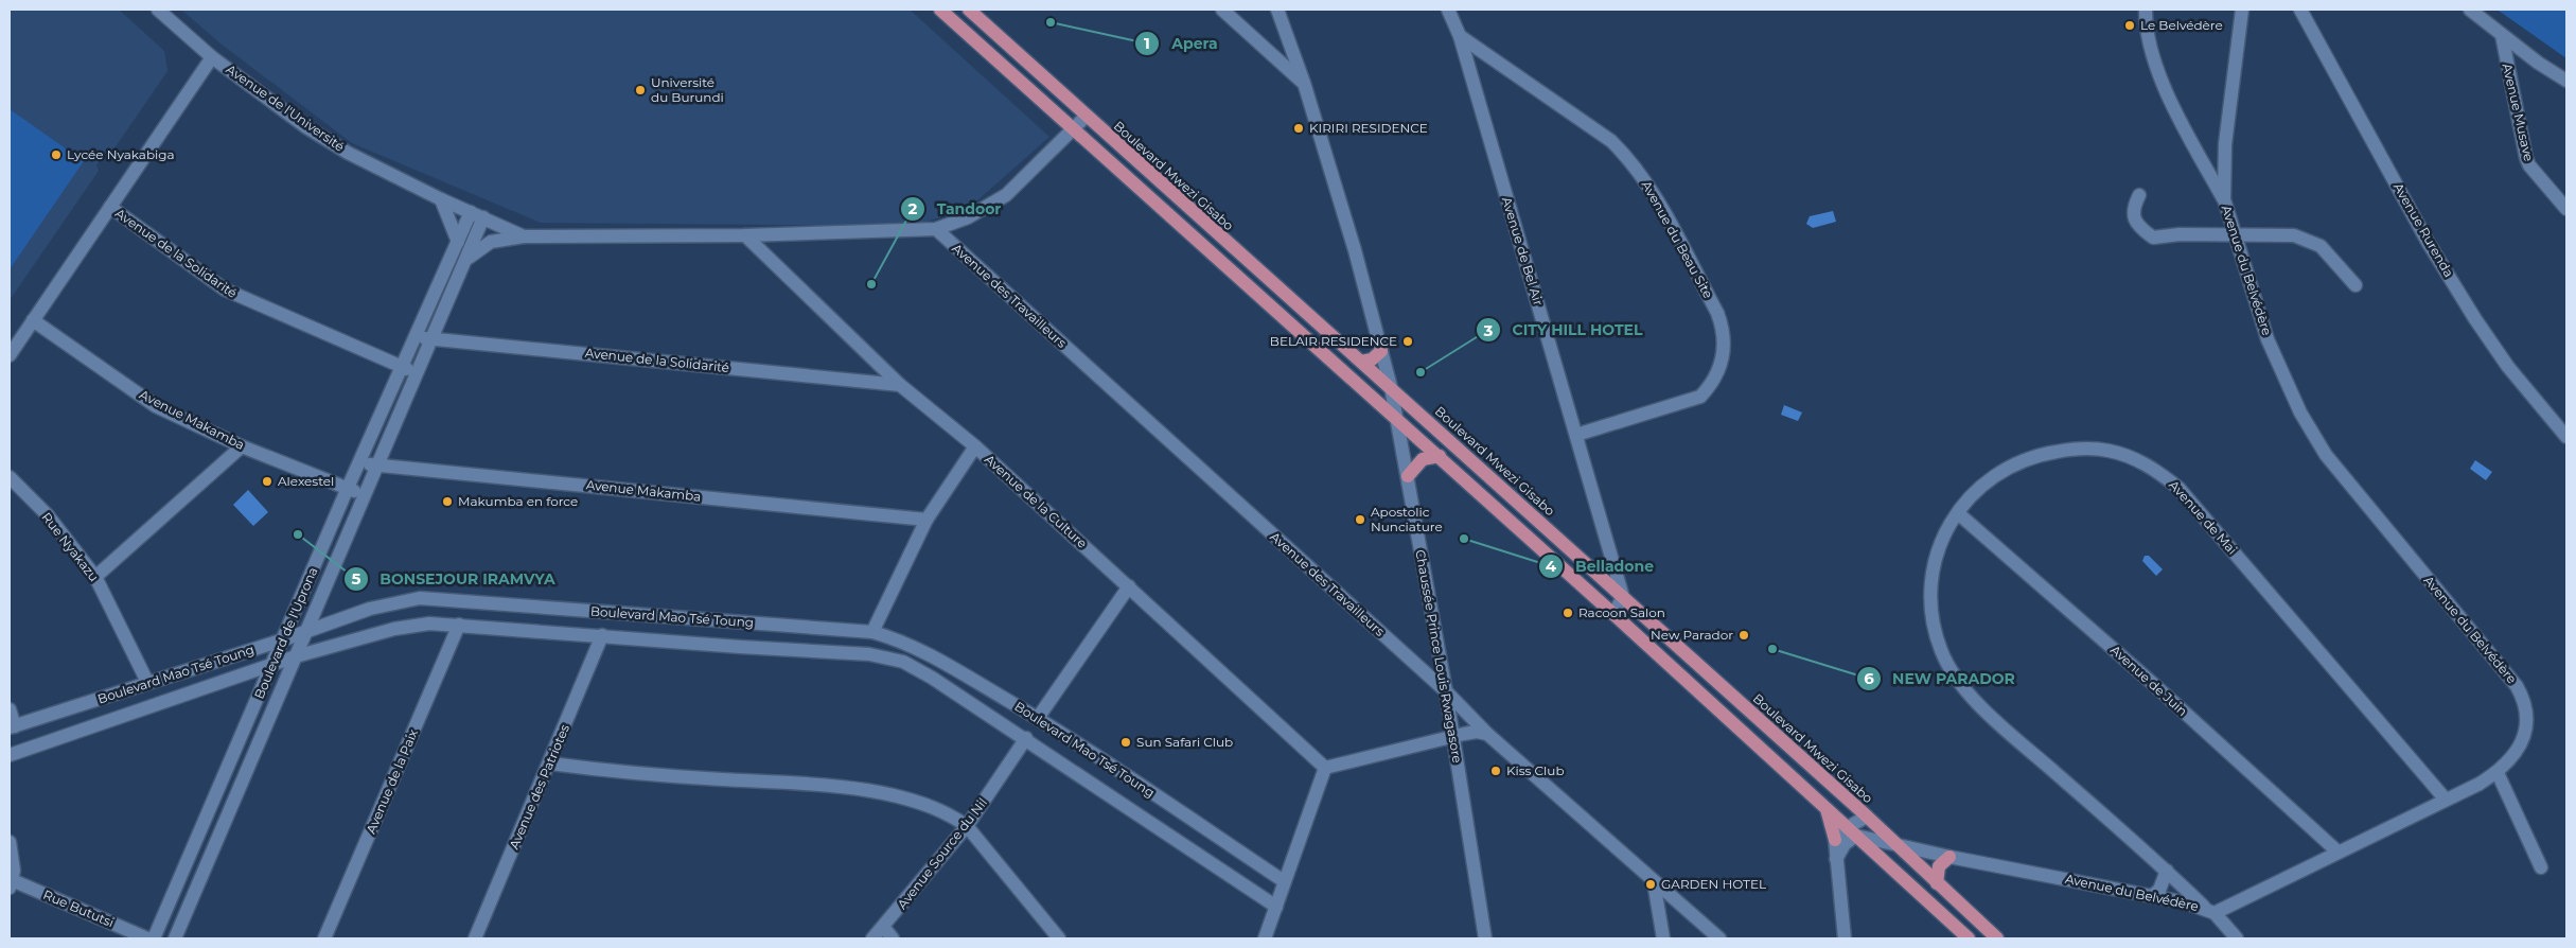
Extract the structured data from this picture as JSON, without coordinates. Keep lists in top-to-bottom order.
{
  "streets": {
    "main road": ["Boulevard Mwezi Gisabo"],
    "street": [
      "Avenue de l'Université",
      "Avenue Musave",
      "Avenue Rurenda",
      "Avenue du Beau Site",
      "Avenue de Bel Air",
      "Avenue de la Solidarité",
      "Avenue du Belvédère",
      "Avenue des Travailleurs",
      "Avenue Makamba",
      "Avenue de la Culture",
      "Avenue de Mai",
      "Rue Nyakazu",
      "Boulevard Mao Tsé Toung",
      "Boulevard de l'Uprona",
      "Chaussée Prince Louis Rwagasore",
      "Avenue de Juin",
      "Avenue de la Paix",
      "Avenue des Patriotes",
      "Avenue Source du Nil",
      "Rue Bututsi"
    ]
  },
  "crossings": [
    ["Avenue de l'Université", "Avenue de la Solidarité"],
    ["Avenue de l'Université", "Avenue Makamba"],
    ["Avenue de l'Université", "Boulevard de l'Uprona"],
    ["Boulevard Mwezi Gisabo", "Avenue de Bel Air"],
    ["Boulevard Mwezi Gisabo", "Avenue du Belvédère"],
    ["Boulevard Mwezi Gisabo", "Chaussée Prince Louis Rwagasore"],
    ["Avenue du Beau Site", "Avenue de Bel Air"],
    ["Avenue de la Solidarité", "Avenue de la Culture"],
    ["Avenue de la Solidarité", "Boulevard de l'Uprona"],
    ["Avenue du Belvédère", "Avenue de Mai"],
    ["Avenue du Belvédère", "Avenue de Juin"],
    ["Avenue des Travailleurs", "Chaussée Prince Louis Rwagasore"],
    ["Avenue Makamba", "Boulevard de l'Uprona"],
    ["Avenue de Mai", "Avenue de Juin"],
    ["Rue Nyakazu", "Boulevard Mao Tsé Toung"],
    ["Boulevard Mao Tsé Toung", "Boulevard de l'Uprona"],
    ["Boulevard Mao Tsé Toung", "Avenue de la Paix"],
    ["Boulevard Mao Tsé Toung", "Avenue des Patriotes"],
    ["Boulevard Mao Tsé Toung", "Avenue Source du Nil"]
  ],
  "places": [
    "Apera",
    "Le Belvédère",
    "Université du Burundi",
    "KIRIRI RESIDENCE",
    "Lycée Nyakabiga",
    "Tandoor",
    "BELAIR RESIDENCE",
    "CITY HILL HOTEL",
    "Alexestel",
    "Makumba en force",
    "Apostolic Nunciature",
    "BONSEJOUR IRAMVYA",
    "Belladone",
    "Racoon Salon",
    "New Parador",
    "NEW PARADOR",
    "Sun Safari Club",
    "Kiss Club",
    "GARDEN HOTEL"
  ]
}
